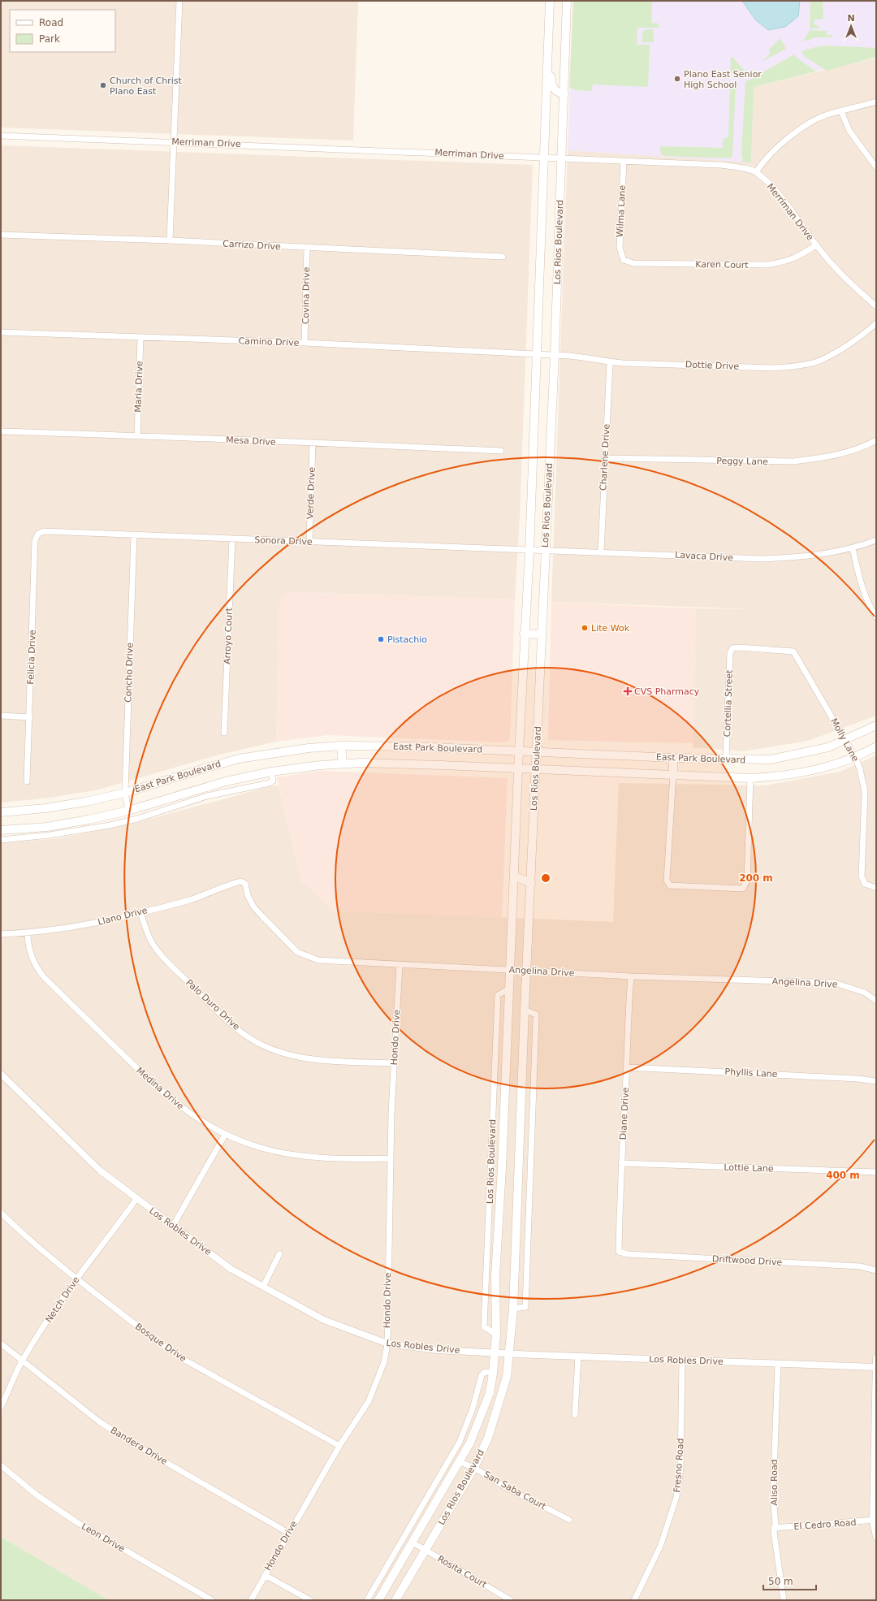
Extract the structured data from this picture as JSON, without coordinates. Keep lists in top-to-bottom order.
{
  "streets": {
    "main road": ["Los Rios Boulevard", "East Park Boulevard"],
    "street": [
      "Merriman Drive",
      "Wilma Lane",
      "Carrizo Drive",
      "Karen Court",
      "Covina Drive",
      "Camino Drive",
      "Dottie Drive",
      "Maria Drive",
      "Mesa Drive",
      "Charlene Drive",
      "Peggy Lane",
      "Verde Drive",
      "Sonora Drive",
      "Lavaca Drive",
      "Arroyo Court",
      "Felicia Drive",
      "Concho Drive",
      "Cortellia Street",
      "Molly Lane",
      "Llano Drive",
      "Angelina Drive",
      "Palo Duro Drive",
      "Hondo Drive",
      "Phyllis Lane",
      "Medina Drive",
      "Diane Drive",
      "Lottie Lane",
      "Los Robles Drive",
      "Driftwood Drive",
      "Netch Drive",
      "Bosque Drive",
      "Bandera Drive",
      "Fresno Road",
      "Aliso Road",
      "San Saba Court",
      "El Cedro Road",
      "Leon Drive",
      "Rosita Court"
    ]
  },
  "crossings": [
    ["Merriman Drive", "Wilma Lane"],
    ["Merriman Drive", "Los Rios Boulevard"],
    ["Merriman Drive", "Karen Court"],
    ["Wilma Lane", "Karen Court"],
    ["Los Rios Boulevard", "Camino Drive"],
    ["Los Rios Boulevard", "Dottie Drive"],
    ["Los Rios Boulevard", "Sonora Drive"],
    ["Los Rios Boulevard", "Lavaca Drive"],
    ["Los Rios Boulevard", "East Park Boulevard"],
    ["Los Rios Boulevard", "Angelina Drive"],
    ["Los Rios Boulevard", "Los Robles Drive"],
    ["Los Rios Boulevard", "San Saba Court"],
    ["Los Rios Boulevard", "Rosita Court"],
    ["Carrizo Drive", "Covina Drive"],
    ["Covina Drive", "Camino Drive"],
    ["Camino Drive", "Dottie Drive"],
    ["Camino Drive", "Maria Drive"],
    ["Dottie Drive", "Charlene Drive"],
    ["Maria Drive", "Mesa Drive"],
    ["Mesa Drive", "Verde Drive"],
    ["Charlene Drive", "Peggy Lane"],
    ["Charlene Drive", "Lavaca Drive"],
    ["Verde Drive", "Sonora Drive"],
    ["Sonora Drive", "Lavaca Drive"],
    ["Sonora Drive", "Arroyo Court"],
    ["Sonora Drive", "Felicia Drive"],
    ["Sonora Drive", "Concho Drive"],
    ["Concho Drive", "East Park Boulevard"],
    ["Cortellia Street", "Molly Lane"],
    ["Cortellia Street", "East Park Boulevard"],
    ["Molly Lane", "East Park Boulevard"],
    ["Llano Drive", "Angelina Drive"],
    ["Llano Drive", "Palo Duro Drive"],
    ["Llano Drive", "Medina Drive"],
    ["Angelina Drive", "Hondo Drive"],
    ["Angelina Drive", "Diane Drive"],
    ["Palo Duro Drive", "Hondo Drive"],
    ["Hondo Drive", "Medina Drive"],
    ["Hondo Drive", "Los Robles Drive"],
    ["Hondo Drive", "Bosque Drive"],
    ["Hondo Drive", "Bandera Drive"],
    ["Phyllis Lane", "Diane Drive"],
    ["Diane Drive", "Lottie Lane"],
    ["Diane Drive", "Driftwood Drive"],
    ["Los Robles Drive", "Netch Drive"],
    ["Los Robles Drive", "Fresno Road"],
    ["Los Robles Drive", "Aliso Road"],
    ["Netch Drive", "Bosque Drive"],
    ["Netch Drive", "Bandera Drive"],
    ["Aliso Road", "El Cedro Road"]
  ],
  "places": {
    "other": [
      "Plano East Senior High School",
      "Church of Christ Plano East",
      "Lite Wok",
      "Pistachio"
    ],
    "health": ["CVS Pharmacy"]
  },
  "legend": ["Road", "Park"],
  "scale_bar": "50 m",
  "north": "top",
  "rings": ["200 m", "400 m"]
}
